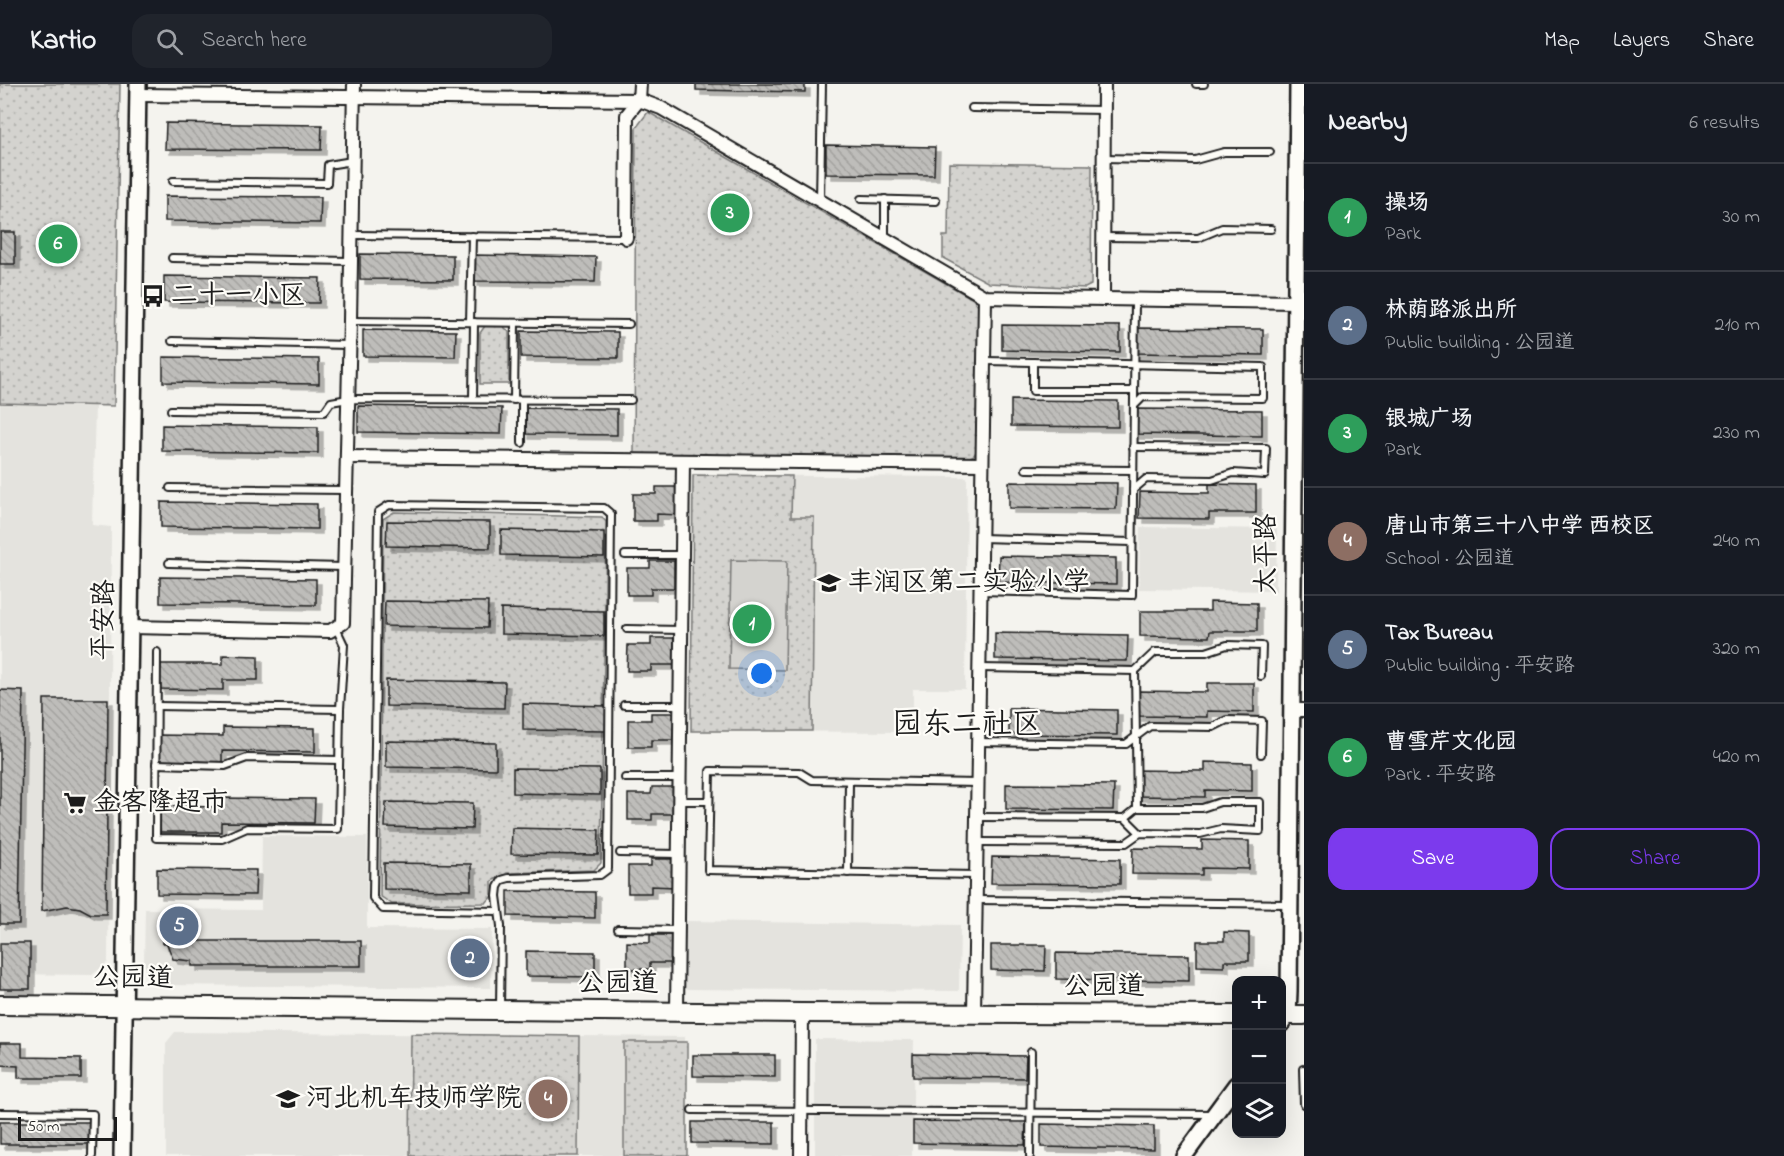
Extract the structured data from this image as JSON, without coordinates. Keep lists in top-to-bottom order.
{
  "streets": {
    "main road": ["公园道"],
    "street": ["太平路", "平安路"]
  },
  "crossings": [
    ["平安路", "公园道"]
  ],
  "districts": ["园东二社区"],
  "places": {
    "bus stop": ["二十一小区"],
    "school or university": ["丰润区第二实验小学", "河北机车技师学院"],
    "supermarket": ["金客隆超市"]
  },
  "scale_bar": "50 m",
  "page": {
    "header": "Kartio",
    "search": "Search here",
    "nav": ["Map", "Layers", "Share"],
    "heading": ["Nearby", "6 results"],
    "list": [
      {
        "mark": "1",
        "name": "操场",
        "note": "Park",
        "value": "30 m"
      },
      {
        "mark": "2",
        "name": "林荫路派出所",
        "note": "Public building · 公园道",
        "value": "210 m"
      },
      {
        "mark": "3",
        "name": "银城广场",
        "note": "Park",
        "value": "230 m"
      },
      {
        "mark": "4",
        "name": "唐山市第三十八中学 西校区",
        "note": "School · 公园道",
        "value": "240 m"
      },
      {
        "mark": "5",
        "name": "Tax Bureau",
        "note": "Public building · 平安路",
        "value": "320 m"
      },
      {
        "mark": "6",
        "name": "曹雪芹文化园",
        "note": "Park · 平安路",
        "value": "420 m"
      }
    ],
    "pins": [
      "3",
      "6",
      "1",
      "5",
      "2",
      "4"
    ],
    "buttons": ["Save", "Share"],
    "map_buttons": ["+", "−"],
    "scale": "50 m"
  }
}
